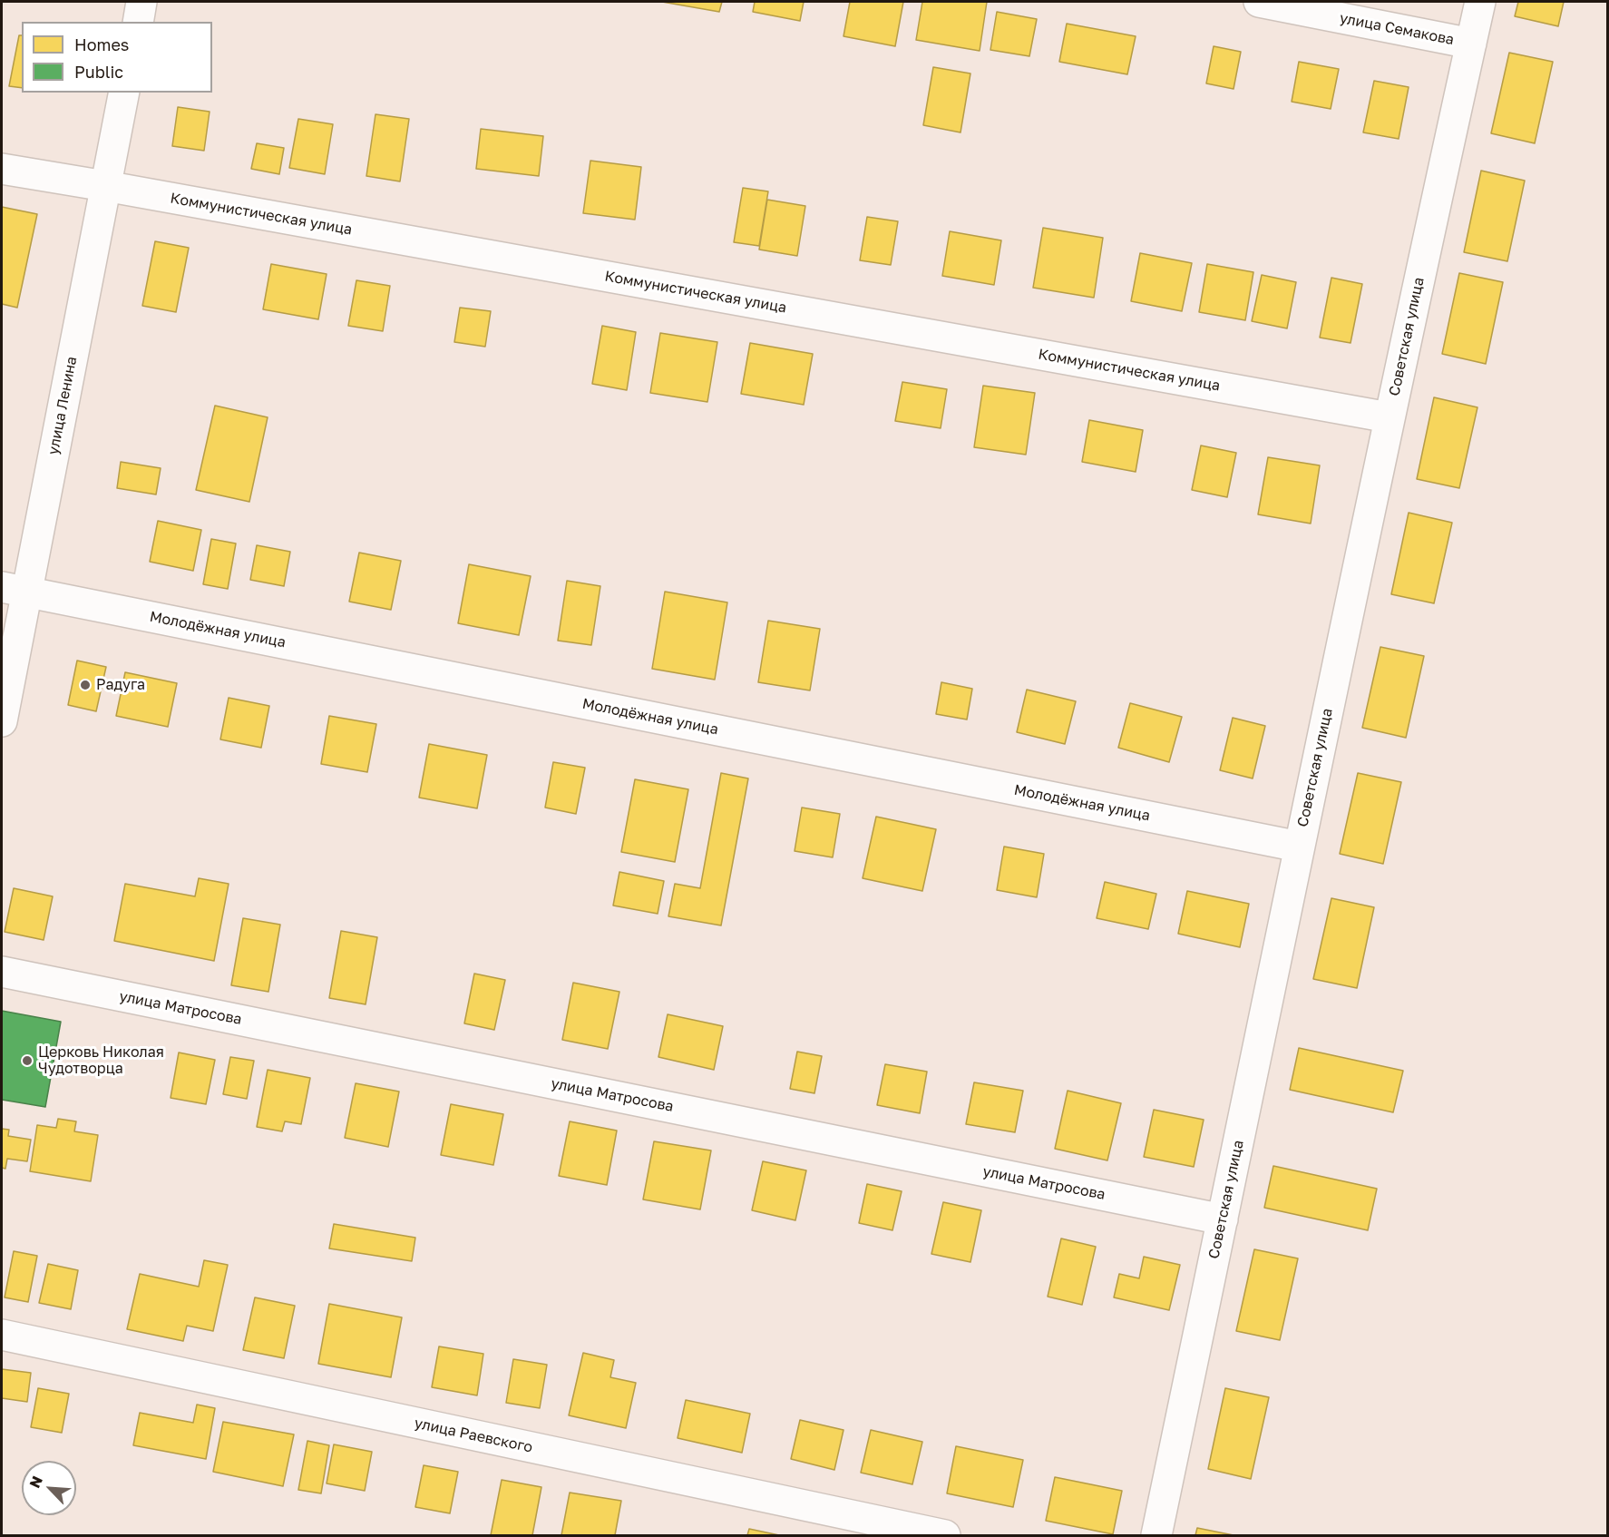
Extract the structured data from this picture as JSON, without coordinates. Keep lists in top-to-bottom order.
{
  "streets": {
    "street": [
      "улица Семакова",
      "Коммунистическая улица",
      "Советская улица",
      "улица Ленина",
      "Молодёжная улица",
      "улица Матросова",
      "улица Раевского"
    ]
  },
  "crossings": [
    ["улица Семакова", "Советская улица"],
    ["Коммунистическая улица", "Советская улица"],
    ["Коммунистическая улица", "улица Ленина"],
    ["Советская улица", "Молодёжная улица"],
    ["Советская улица", "улица Матросова"],
    ["улица Ленина", "Молодёжная улица"]
  ],
  "places": ["Радуга", "Церковь Николая Чудотворца"],
  "legend": ["Homes", "Public"],
  "north": "top left"
}
